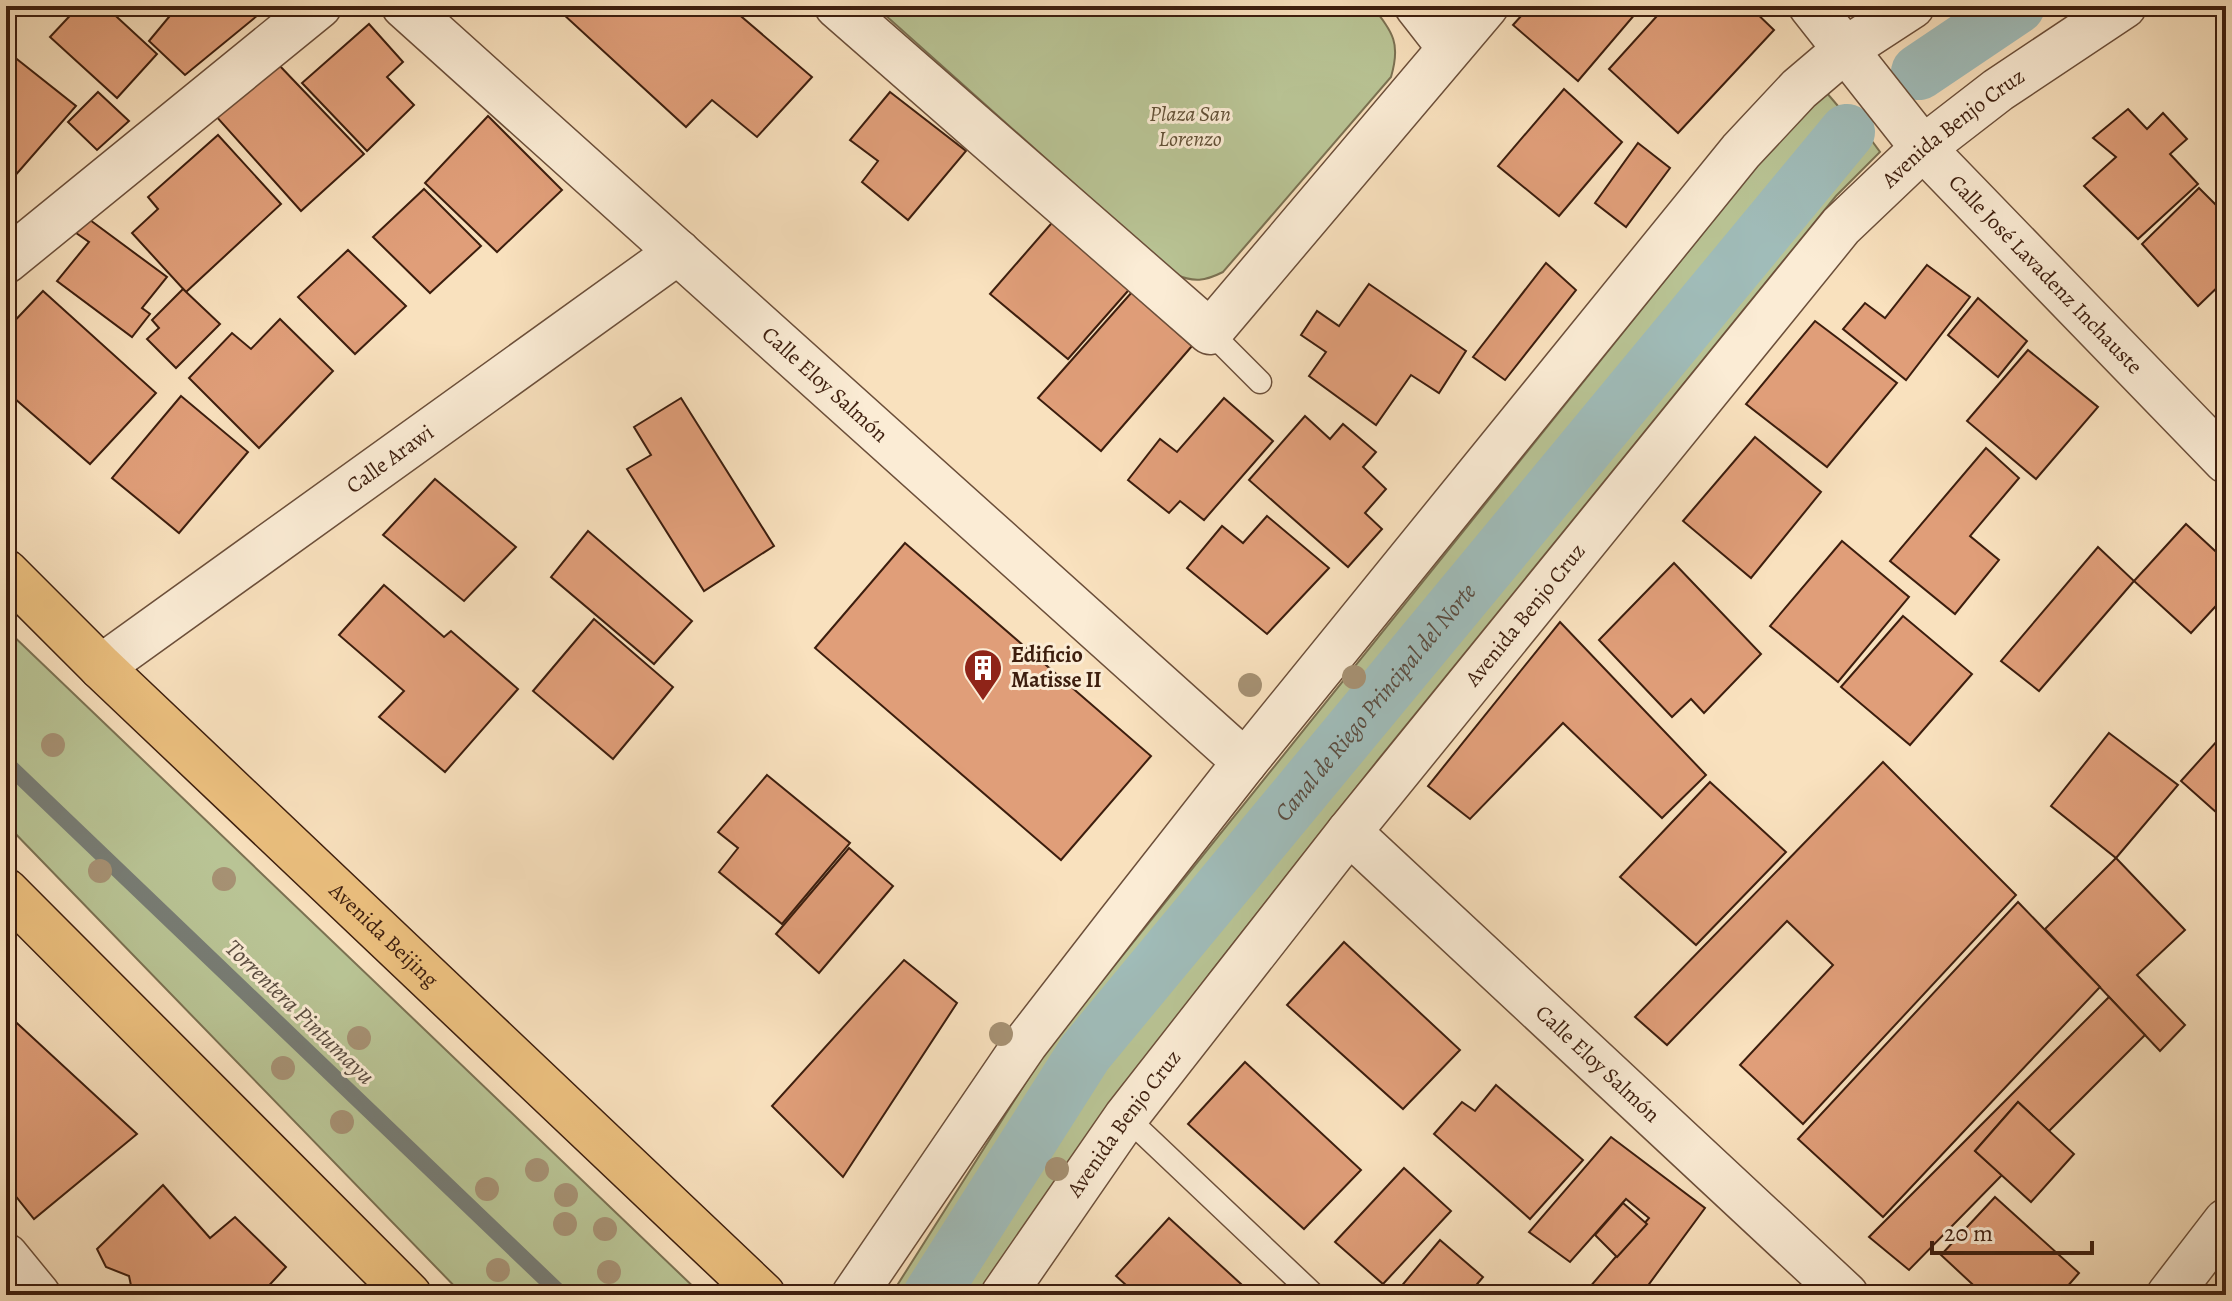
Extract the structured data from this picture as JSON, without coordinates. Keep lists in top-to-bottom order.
{
  "streets": {
    "main road": ["Avenida Beijing"],
    "street": [
      "Avenida Benjo Cruz",
      "Calle José Lavadenz Inchauste",
      "Calle Eloy Salmón",
      "Calle Arawi"
    ]
  },
  "crossings": [
    ["Avenida Benjo Cruz", "Calle José Lavadenz Inchauste"],
    ["Avenida Benjo Cruz", "Calle Eloy Salmón"],
    ["Calle Eloy Salmón", "Calle Arawi"],
    ["Calle Arawi", "Avenida Beijing"]
  ],
  "water": ["Canal de Riego Principal del Norte", "Torrentera Pintumayu"],
  "parks": ["Plaza San Lorenzo"],
  "places": {
    "building": ["Edificio Matisse II"]
  },
  "scale_bar": "20 m"
}
